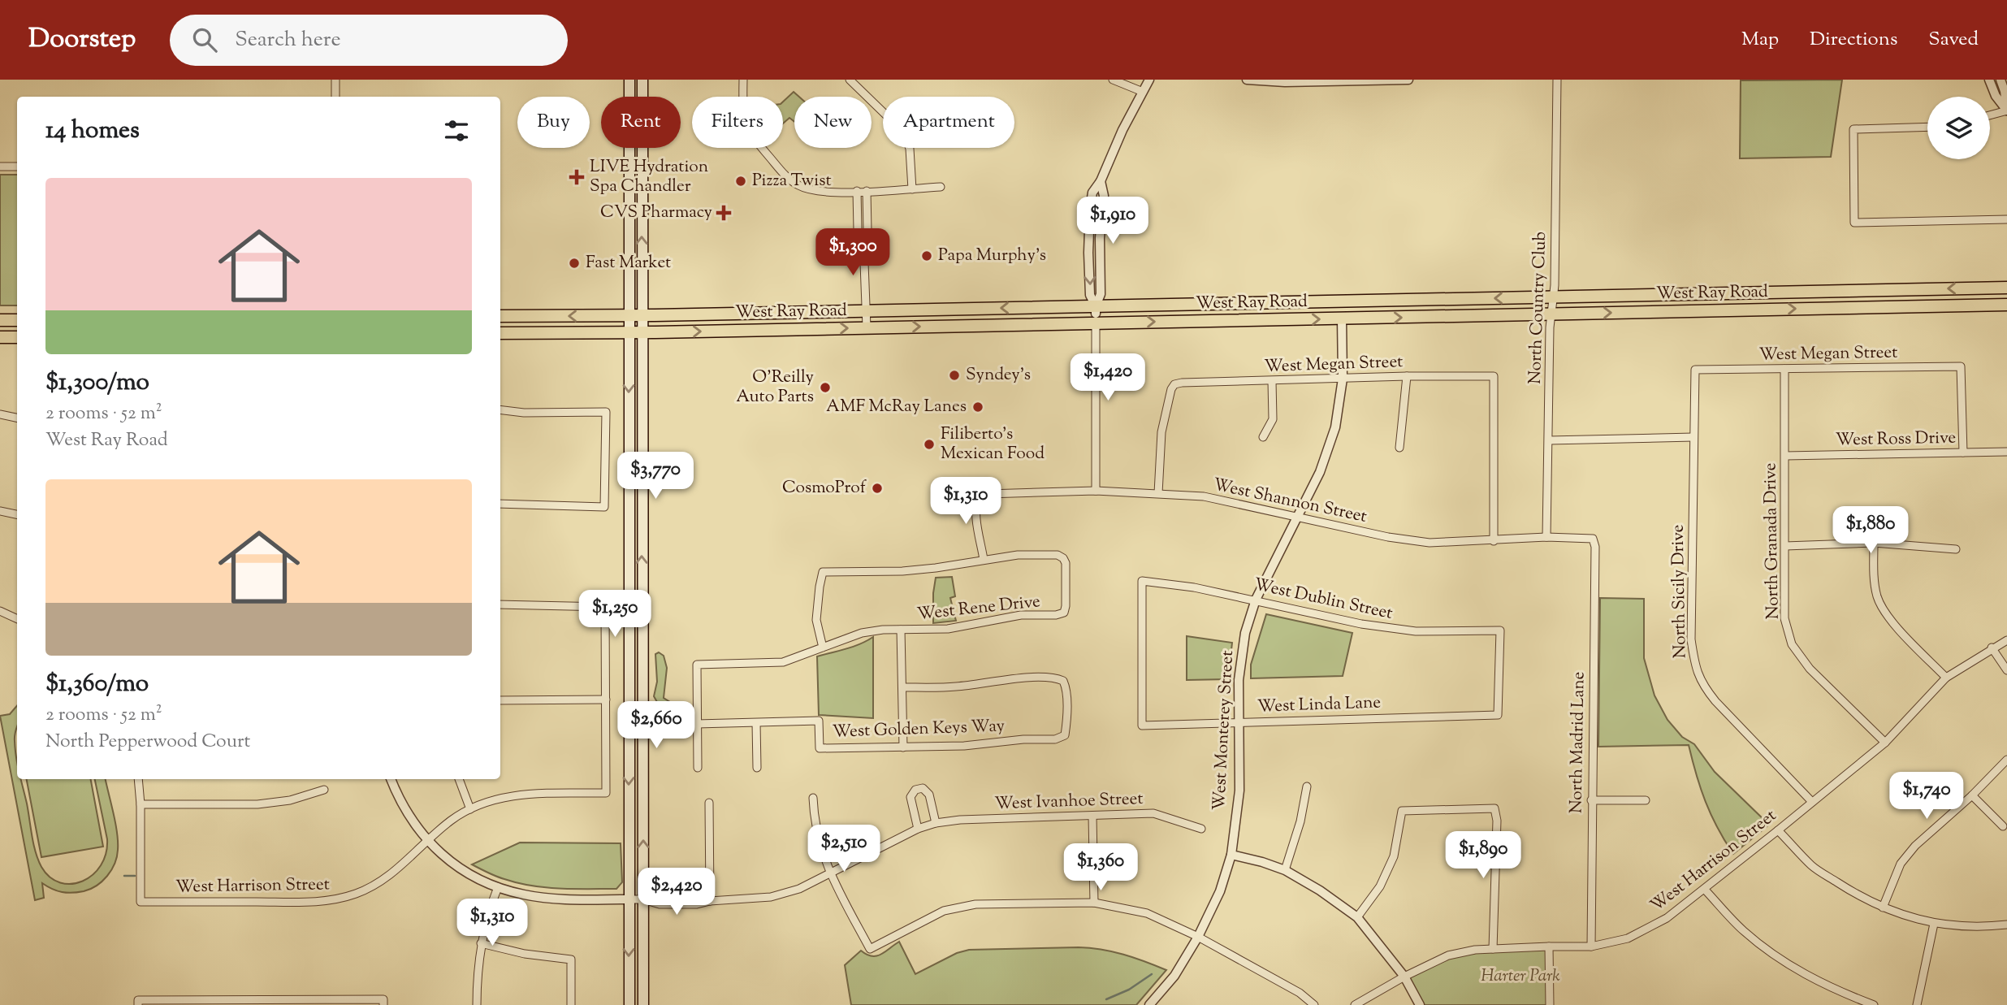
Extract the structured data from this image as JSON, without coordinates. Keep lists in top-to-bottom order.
{
  "streets": {
    "main road": ["West Ray Road"],
    "street": [
      "North Country Club",
      "West Megan Street",
      "West Ross Drive",
      "West Shannon Street",
      "North Granada Drive",
      "North Sicily Drive",
      "West Dublin Street",
      "West Rene Drive",
      "West Linda Lane",
      "West Golden Keys Way",
      "West Monterey Street",
      "North Madrid Lane",
      "West Ivanhoe Street",
      "West Harrison Street"
    ]
  },
  "crossings": [
    ["West Ray Road", "North Country Club"],
    ["West Ray Road", "West Monterey Street"],
    ["North Country Club", "West Shannon Street"],
    ["West Megan Street", "West Ross Drive"],
    ["West Megan Street", "West Shannon Street"],
    ["West Megan Street", "North Granada Drive"],
    ["West Megan Street", "North Sicily Drive"],
    ["West Megan Street", "West Monterey Street"],
    ["West Ross Drive", "North Granada Drive"],
    ["West Shannon Street", "West Rene Drive"],
    ["West Shannon Street", "West Monterey Street"],
    ["West Shannon Street", "North Madrid Lane"],
    ["North Granada Drive", "West Harrison Street"],
    ["North Sicily Drive", "West Harrison Street"],
    ["West Dublin Street", "West Linda Lane"],
    ["West Dublin Street", "West Monterey Street"],
    ["West Rene Drive", "West Golden Keys Way"],
    ["West Linda Lane", "West Monterey Street"],
    ["North Madrid Lane", "West Harrison Street"]
  ],
  "parks": ["Harter Park"],
  "places": {
    "health": ["LIVE Hydration Spa Chandler", "CVS Pharmacy"],
    "other": [
      "Pizza Twist",
      "Papa Murphy's",
      "Fast Market",
      "Syndey's",
      "O'Reilly Auto Parts",
      "AMF McRay Lanes",
      "Filiberto’s Mexican Food",
      "CosmoProf"
    ]
  },
  "page": {
    "header": "Doorstep",
    "search": "Search here",
    "nav": ["Map", "Directions", "Saved"],
    "chip": [
      "Buy",
      "Rent",
      "Filters",
      "New",
      "Apartment"
    ],
    "heading": "14 homes",
    "list": [
      {
        "name": "$1,300/mo",
        "note": "2 rooms · 52 m² · West Ray Road"
      },
      {
        "name": "$1,360/mo",
        "note": "2 rooms · 52 m² · North Pepperwood Court"
      }
    ],
    "price": [
      "$1,910",
      "$1,300",
      "$1,420",
      "$3,770",
      "$1,310",
      "$1,880",
      "$1,250",
      "$2,660",
      "$1,740",
      "$2,510",
      "$1,890",
      "$1,360",
      "$2,420",
      "$1,310"
    ]
  }
}
